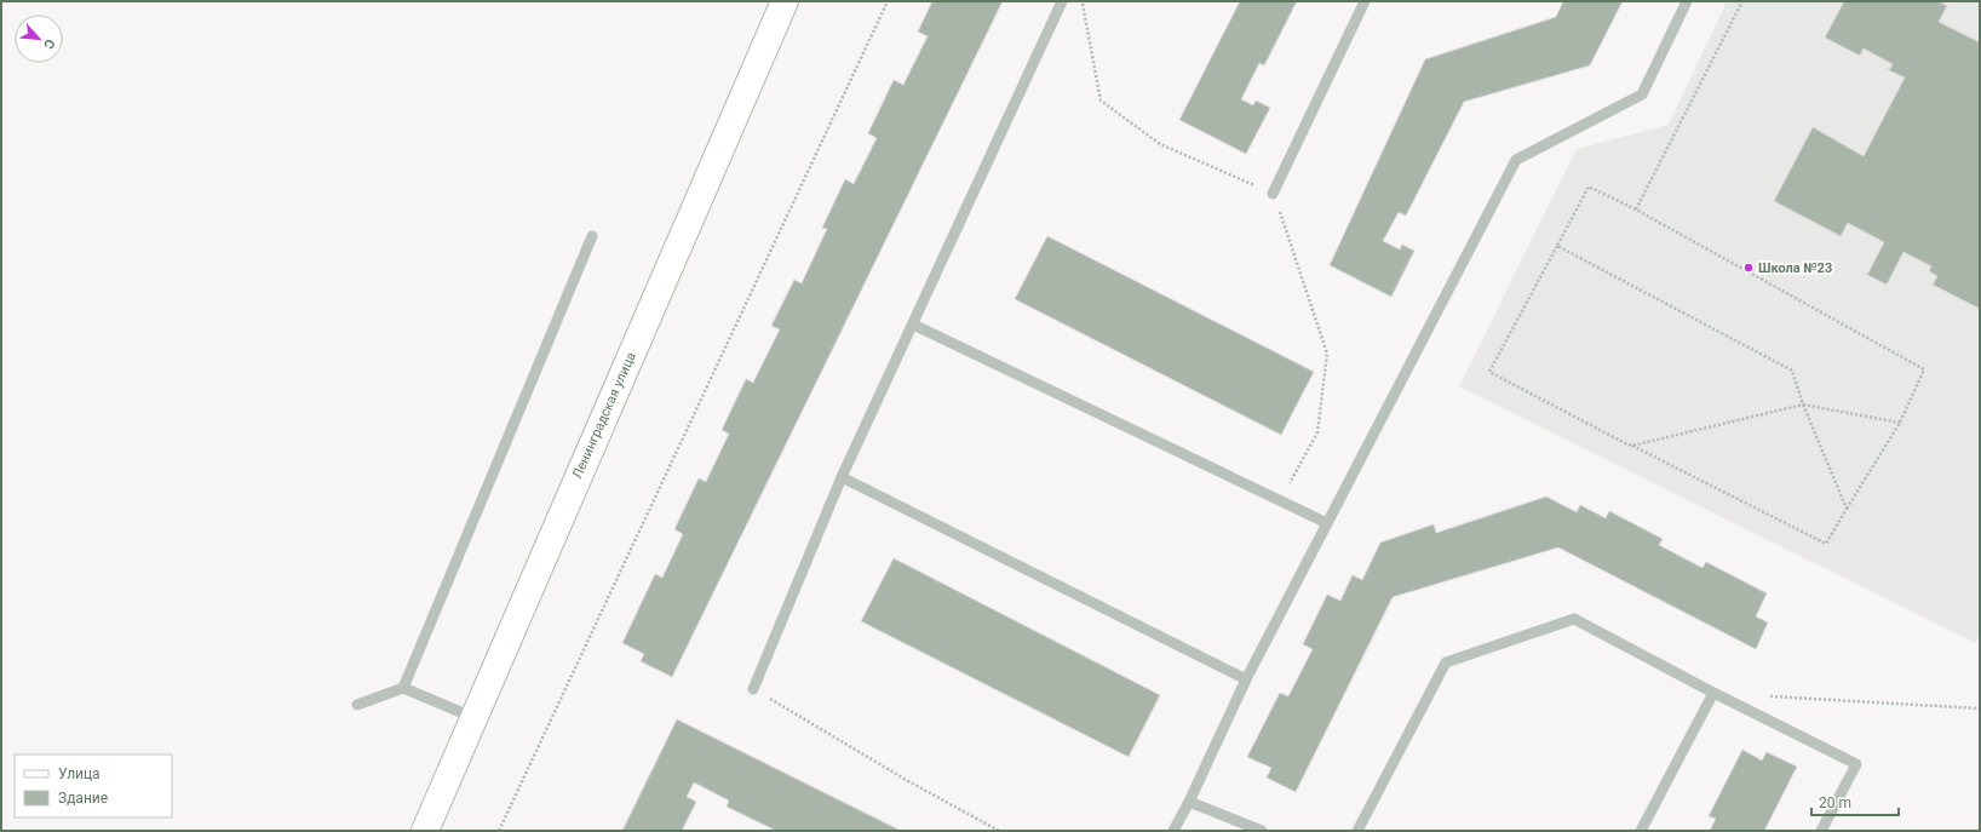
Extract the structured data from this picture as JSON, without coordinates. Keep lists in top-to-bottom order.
{
  "streets": {
    "street": ["Ленинградская улица"]
  },
  "places": ["Школа №23"],
  "legend": ["Улица", "Здание"],
  "scale_bar": "20 m",
  "north": "bottom right"
}
